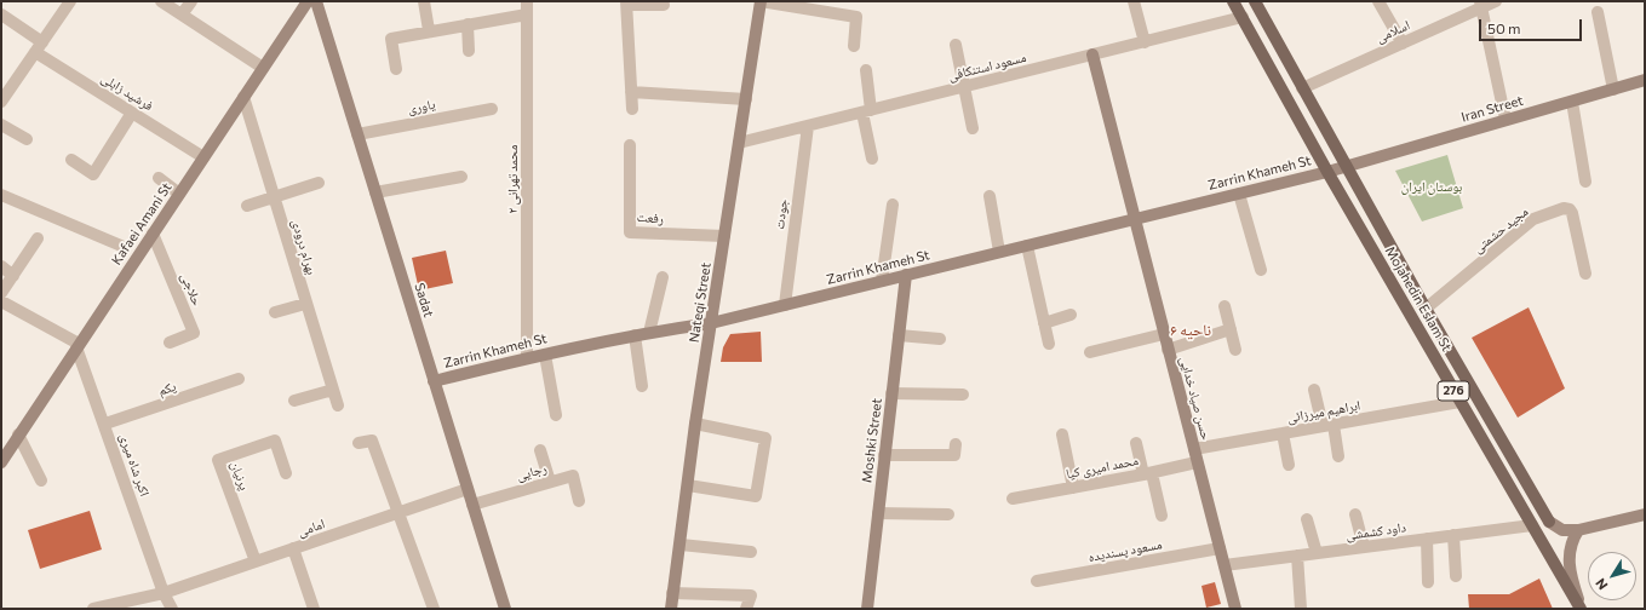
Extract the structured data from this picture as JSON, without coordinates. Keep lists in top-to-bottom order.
{
  "streets": {
    "main road": [
      "Iran Street",
      "Zarrin Khameh St",
      "Kafaei Amani St",
      "Mojahedin Eslam St",
      "Sadat",
      "Nateqi Street",
      "276",
      "حسن صیاد خدایی",
      "Moshki Street"
    ],
    "street": [
      "اسلامی",
      "مسعود استنکافی",
      "فرشید زابلی",
      "یاوری",
      "محمد تهرانی ۲",
      "جودت",
      "رفعت",
      "مجید حشمتی",
      "بهرام درودی",
      "حلاجی",
      "یکم",
      "ابراهیم میرزائی",
      "اکبر شاه میری",
      "محمد امیری کیا",
      "رجایی",
      "پرنیان",
      "امامی",
      "داود کشمشی",
      "مسعود پسندیده"
    ]
  },
  "crossings": [
    ["اسلامی", "Mojahedin Eslam St"],
    ["مسعود استنکافی", "جودت"],
    ["مسعود استنکافی", "Mojahedin Eslam St"],
    ["مسعود استنکافی", "Nateqi Street"],
    ["مسعود استنکافی", "حسن صیاد خدایی"],
    ["فرشید زابلی", "Kafaei Amani St"],
    ["یاوری", "Sadat"],
    ["Iran Street", "Zarrin Khameh St"],
    ["Iran Street", "Mojahedin Eslam St"],
    ["Zarrin Khameh St", "محمد تهرانی ۲"],
    ["Zarrin Khameh St", "جودت"],
    ["Zarrin Khameh St", "Mojahedin Eslam St"],
    ["Zarrin Khameh St", "Sadat"],
    ["Zarrin Khameh St", "Nateqi Street"],
    ["Zarrin Khameh St", "حسن صیاد خدایی"],
    ["Zarrin Khameh St", "Moshki Street"],
    ["رفعت", "Nateqi Street"],
    ["Kafaei Amani St", "بهرام درودی"],
    ["Kafaei Amani St", "حلاجی"],
    ["Kafaei Amani St", "اکبر شاه میری"],
    ["مجید حشمتی", "Mojahedin Eslam St"],
    ["Mojahedin Eslam St", "ابراهیم میرزائی"],
    ["Mojahedin Eslam St", "داود کشمشی"],
    ["Sadat", "رجایی"],
    ["Sadat", "امامی"],
    ["یکم", "اکبر شاه میری"],
    ["حسن صیاد خدایی", "ابراهیم میرزائی"],
    ["حسن صیاد خدایی", "محمد امیری کیا"],
    ["حسن صیاد خدایی", "داود کشمشی"],
    ["حسن صیاد خدایی", "مسعود پسندیده"],
    ["اکبر شاه میری", "امامی"],
    ["پرنیان", "امامی"]
  ],
  "districts": ["ناحیه ۶"],
  "parks": ["بوستان ایران"],
  "scale_bar": "50 m",
  "north": "bottom left"
}
